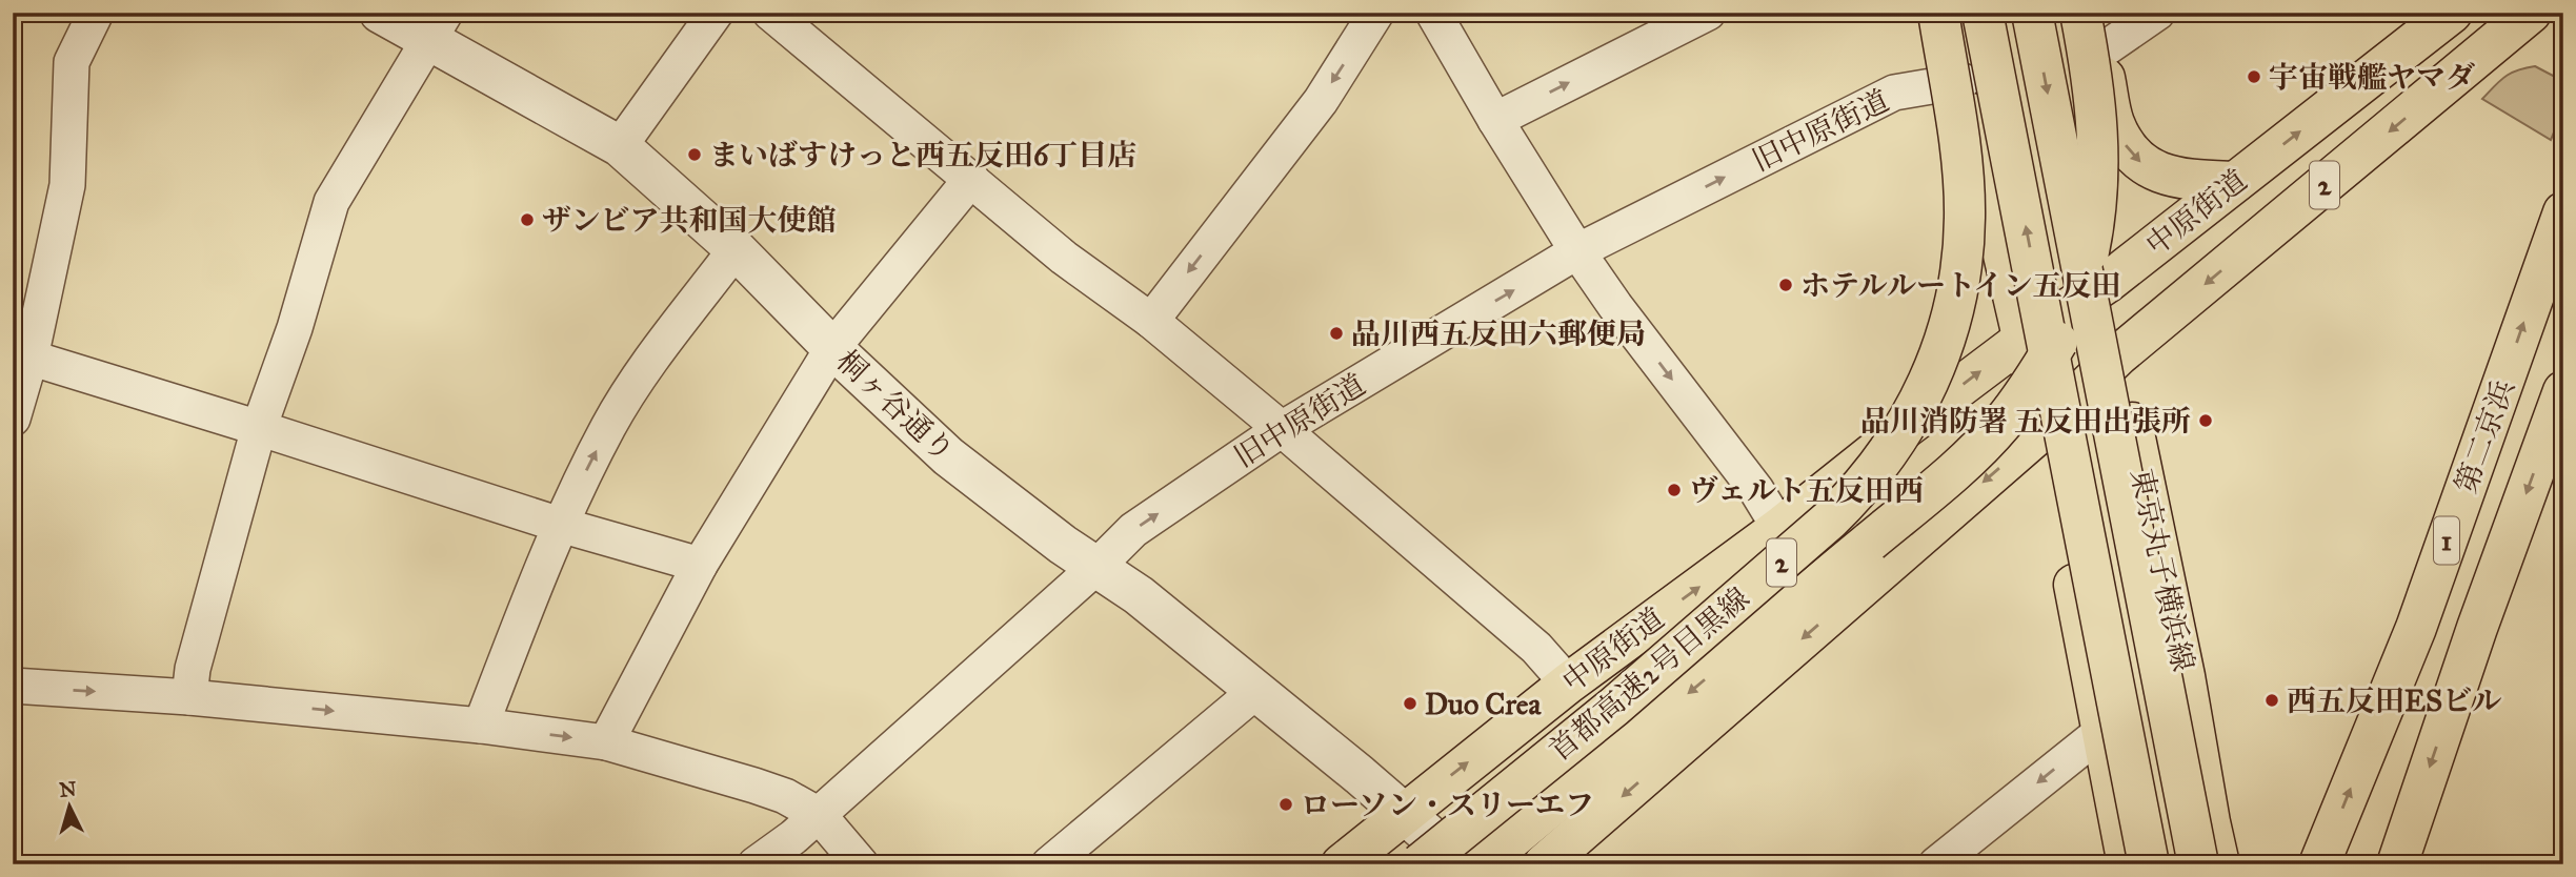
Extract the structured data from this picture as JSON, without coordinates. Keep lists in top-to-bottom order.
{
  "streets": {
    "main road": [
      "2",
      "中原街道",
      "第二京浜",
      "1",
      "東京丸子横浜線",
      "首都高速2号目黒線"
    ],
    "street": ["旧中原街道", "桐ヶ谷通り"]
  },
  "crossings": [
    ["旧中原街道", "桐ヶ谷通り"],
    ["中原街道", "桐ヶ谷通り"],
    ["中原街道", "東京丸子横浜線"]
  ],
  "places": [
    "宇宙戦艦ヤマダ",
    "まいばすけっと西五反田6丁目店",
    "ザンビア共和国大使館",
    "ホテルルートイン五反田",
    "品川西五反田六郵便局",
    "品川消防署 五反田出張所",
    "ヴェルト五反田西",
    "西五反田ESビル",
    "Duo Crea",
    "ローソン・スリーエフ"
  ],
  "north": "top"
}
